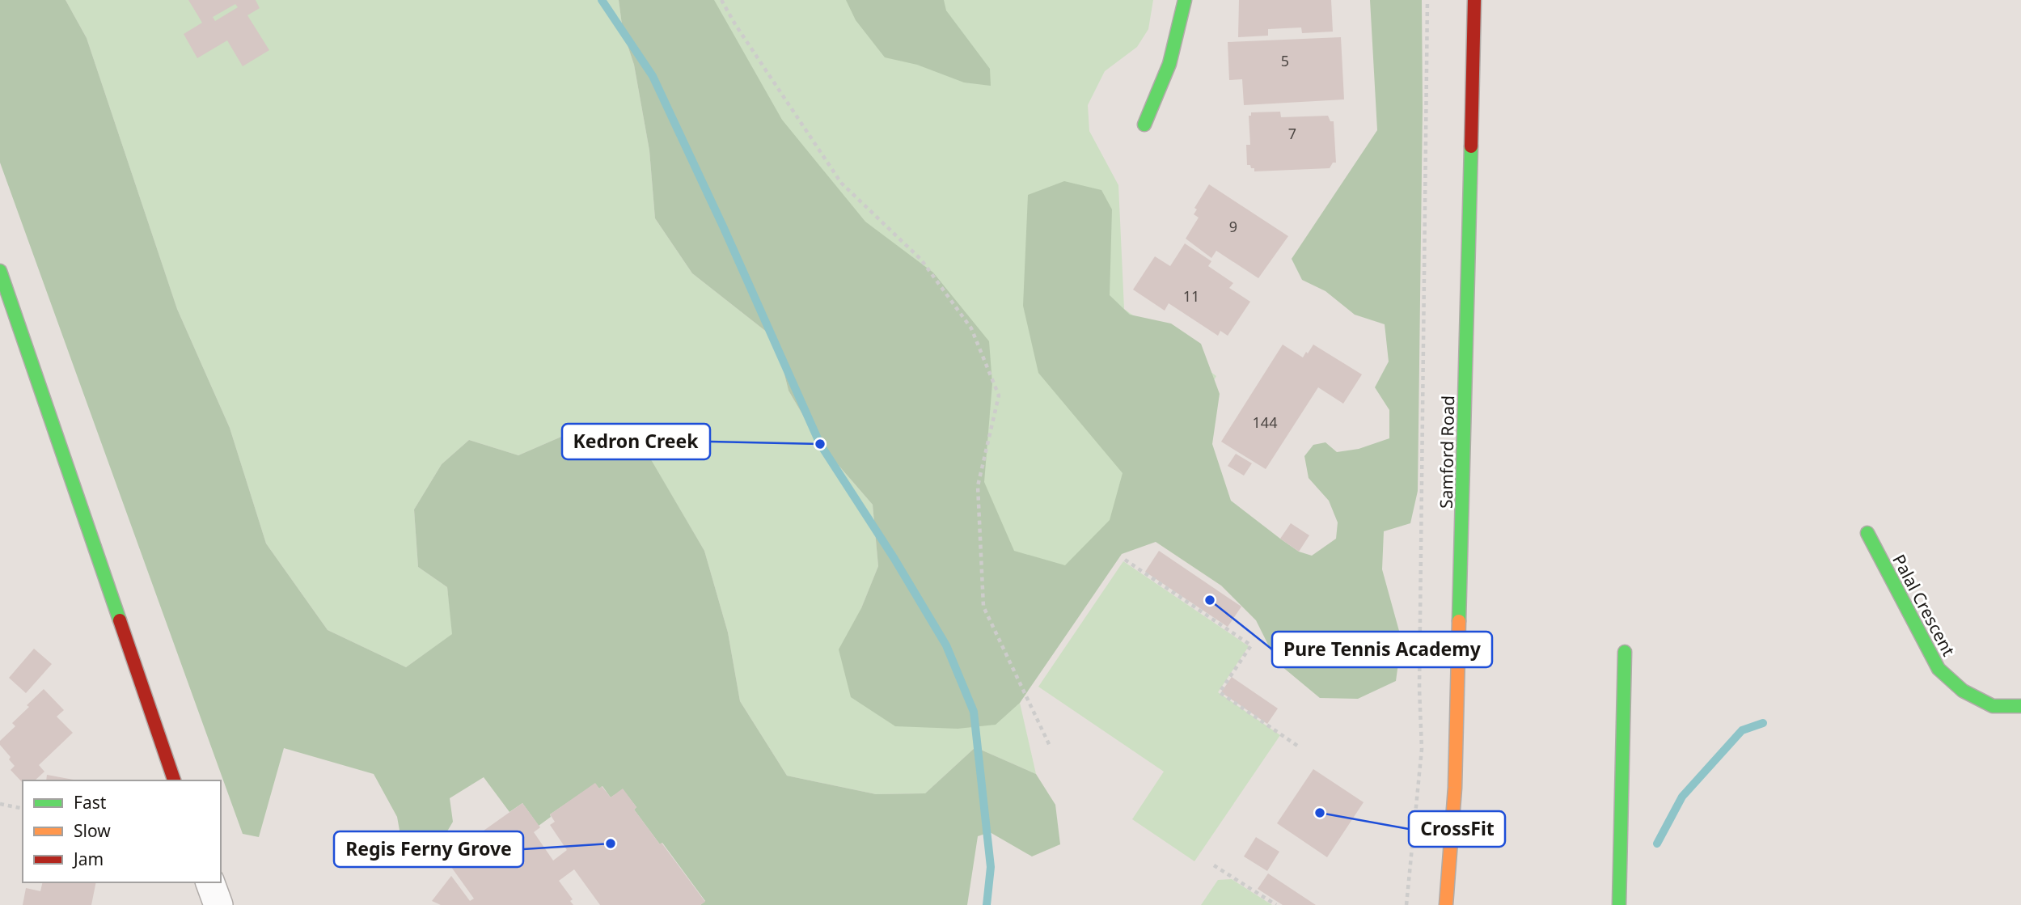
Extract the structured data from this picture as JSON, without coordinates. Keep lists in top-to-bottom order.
{
  "streets": {
    "street": ["Samford Road", "Palal Crescent"]
  },
  "places": [
    "Kedron Creek",
    "Pure Tennis Academy",
    "CrossFit",
    "Regis Ferny Grove"
  ],
  "house_numbers": [
    "5",
    "7",
    "9",
    "11",
    "144"
  ],
  "legend": ["Fast", "Slow", "Jam"]
}
